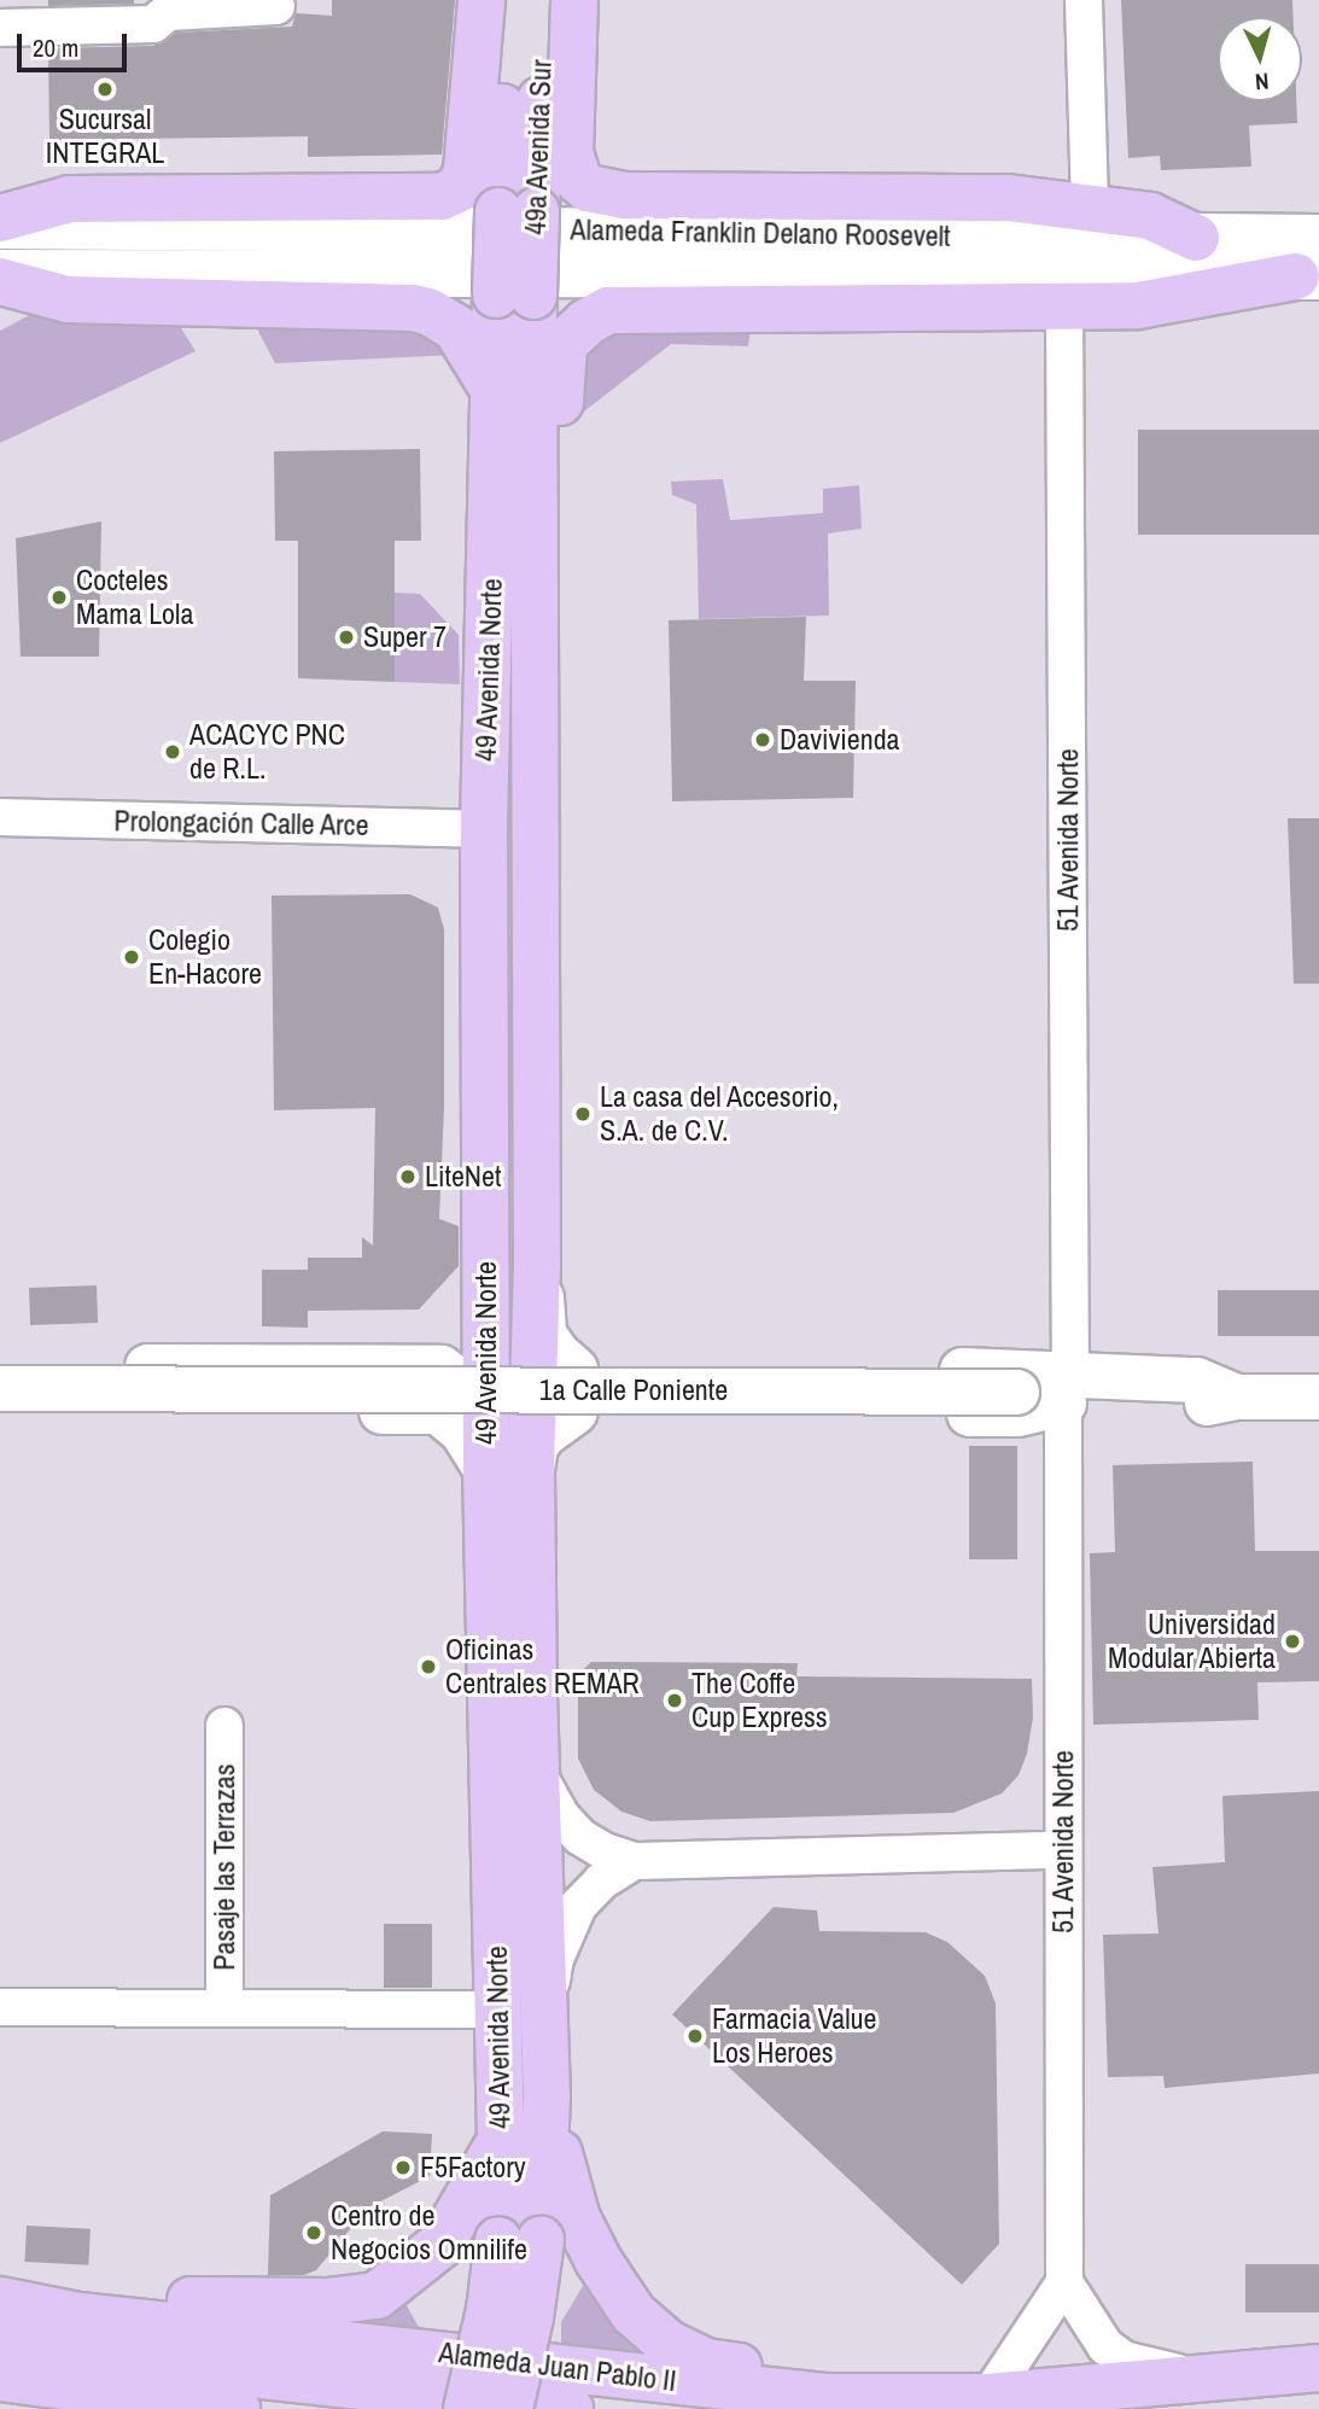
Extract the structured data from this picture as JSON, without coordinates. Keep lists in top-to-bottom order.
{
  "streets": {
    "main road": [
      "49a Avenida Sur",
      "Alameda Franklin Delano Roosevelt",
      "49 Avenida Norte",
      "Alameda Juan Pablo II"
    ],
    "street": [
      "Prolongación Calle Arce",
      "51 Avenida Norte",
      "1a Calle Poniente",
      "Pasaje las Terrazas"
    ]
  },
  "crossings": [
    ["49a Avenida Sur", "49 Avenida Norte"],
    ["49 Avenida Norte", "Prolongación Calle Arce"],
    ["49 Avenida Norte", "1a Calle Poniente"],
    ["49 Avenida Norte", "Pasaje las Terrazas"],
    ["51 Avenida Norte", "1a Calle Poniente"]
  ],
  "places": [
    "Sucursal INTEGRAL",
    "Cocteles Mama Lola",
    "Super 7",
    "Davivienda",
    "ACACYC PNC de R.L.",
    "Colegio En-Hacore",
    "La casa del Accesorio, S.A. de C.V.",
    "LiteNet",
    "Universidad Modular Abierta",
    "Oficinas Centrales REMAR",
    "The Coffe Cup Express",
    "Farmacia Value Los Heroes",
    "F5Factory",
    "Centro de Negocios Omnilife"
  ],
  "scale_bar": "20 m",
  "north": "bottom"
}
